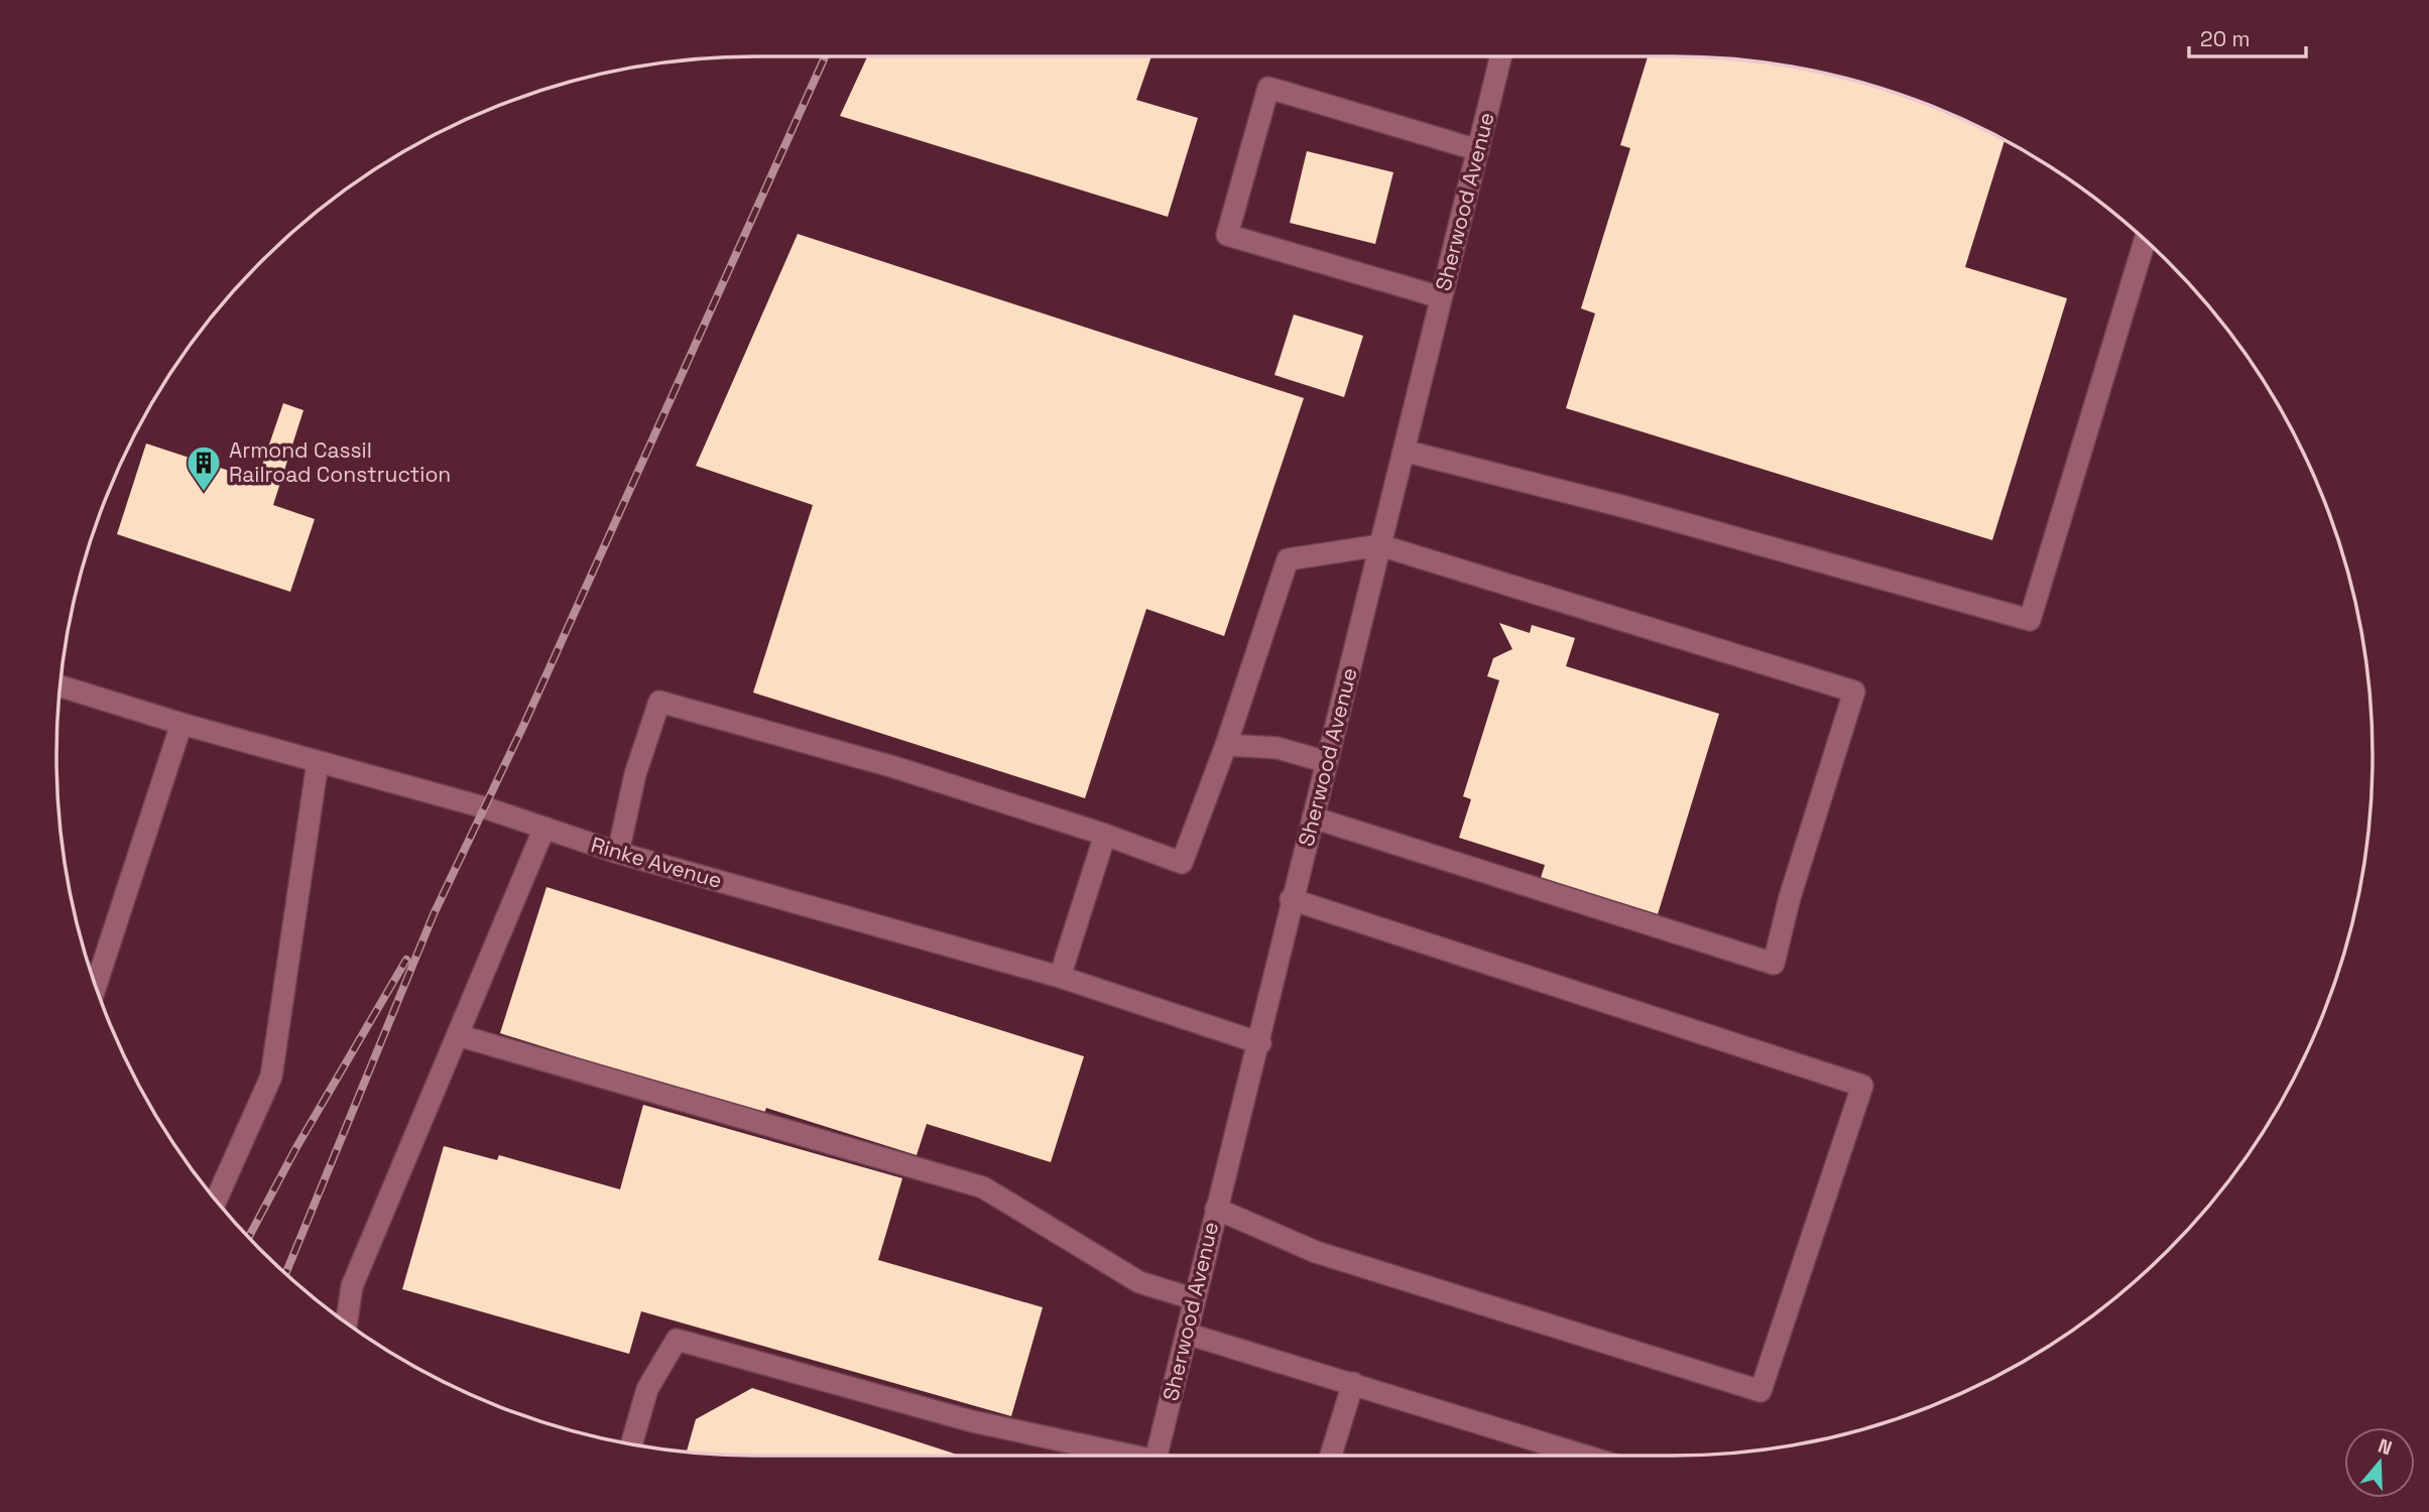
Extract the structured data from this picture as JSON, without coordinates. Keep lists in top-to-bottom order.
{
  "streets": {
    "street": ["Sherwood Avenue", "Rinke Avenue"]
  },
  "crossings": [
    ["Sherwood Avenue", "Rinke Avenue"]
  ],
  "places": {
    "building": ["Armond Cassil Railroad Construction"]
  },
  "scale_bar": "20 m",
  "north": "top"
}
